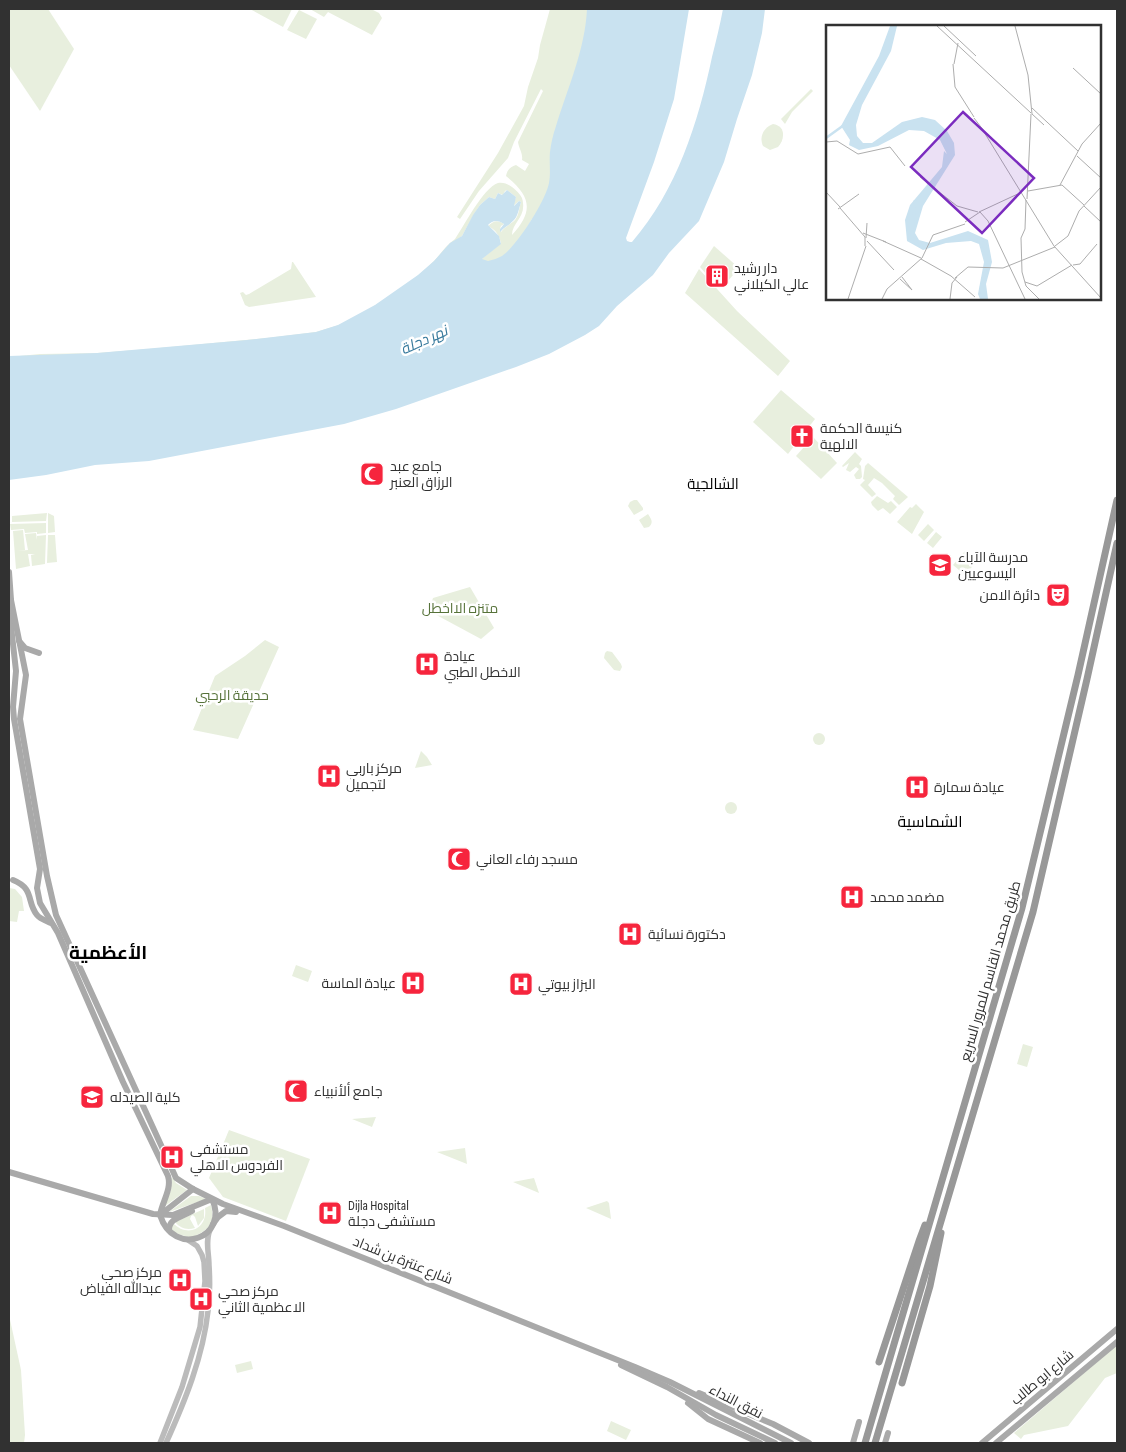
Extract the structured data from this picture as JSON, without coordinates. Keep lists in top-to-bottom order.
{
  "streets": {
    "highway": ["طريق محمد القاسم للمرور السريع"],
    "main road": ["شارع عنترة بن شداد", "شارع ابو طالب", "نفق النداء"]
  },
  "crossings": [
    ["شارع عنترة بن شداد", "نفق النداء"]
  ],
  "districts": ["الشالجية", "الشماسية", "الأعظمية"],
  "water": ["نهر دجلة"],
  "parks": ["متنزه الااخطل", "حديقة الرحبي"],
  "places": {
    "building": ["دار رشيد عالي الكيلاني"],
    "church": ["كنيسة الحكمة الالهية"],
    "mosque": ["جامع عبد الرزاق العنبر", "مسجد رفاء العاني", "جامع ألأنبياء"],
    "school or university": ["مدرسة الآباء اليسوعيين", "كلية الصيدله"],
    "theatre": ["دائرة الامن"],
    "hospital": [
      "عيادة الاخطل الطبي",
      "مركز باربي لتجميل",
      "عيادة سمارة",
      "مضمد محمد",
      "دكتورة نسائية",
      "عيادة الماسة",
      "البزاز بيوتي",
      "مستشفى الفردوس الاهلي",
      "Dijla Hospital مستشفى دجلة",
      "مركز صحي عبدالله الفياض",
      "مركز صحي الاعظمية الثاني"
    ]
  }
}
